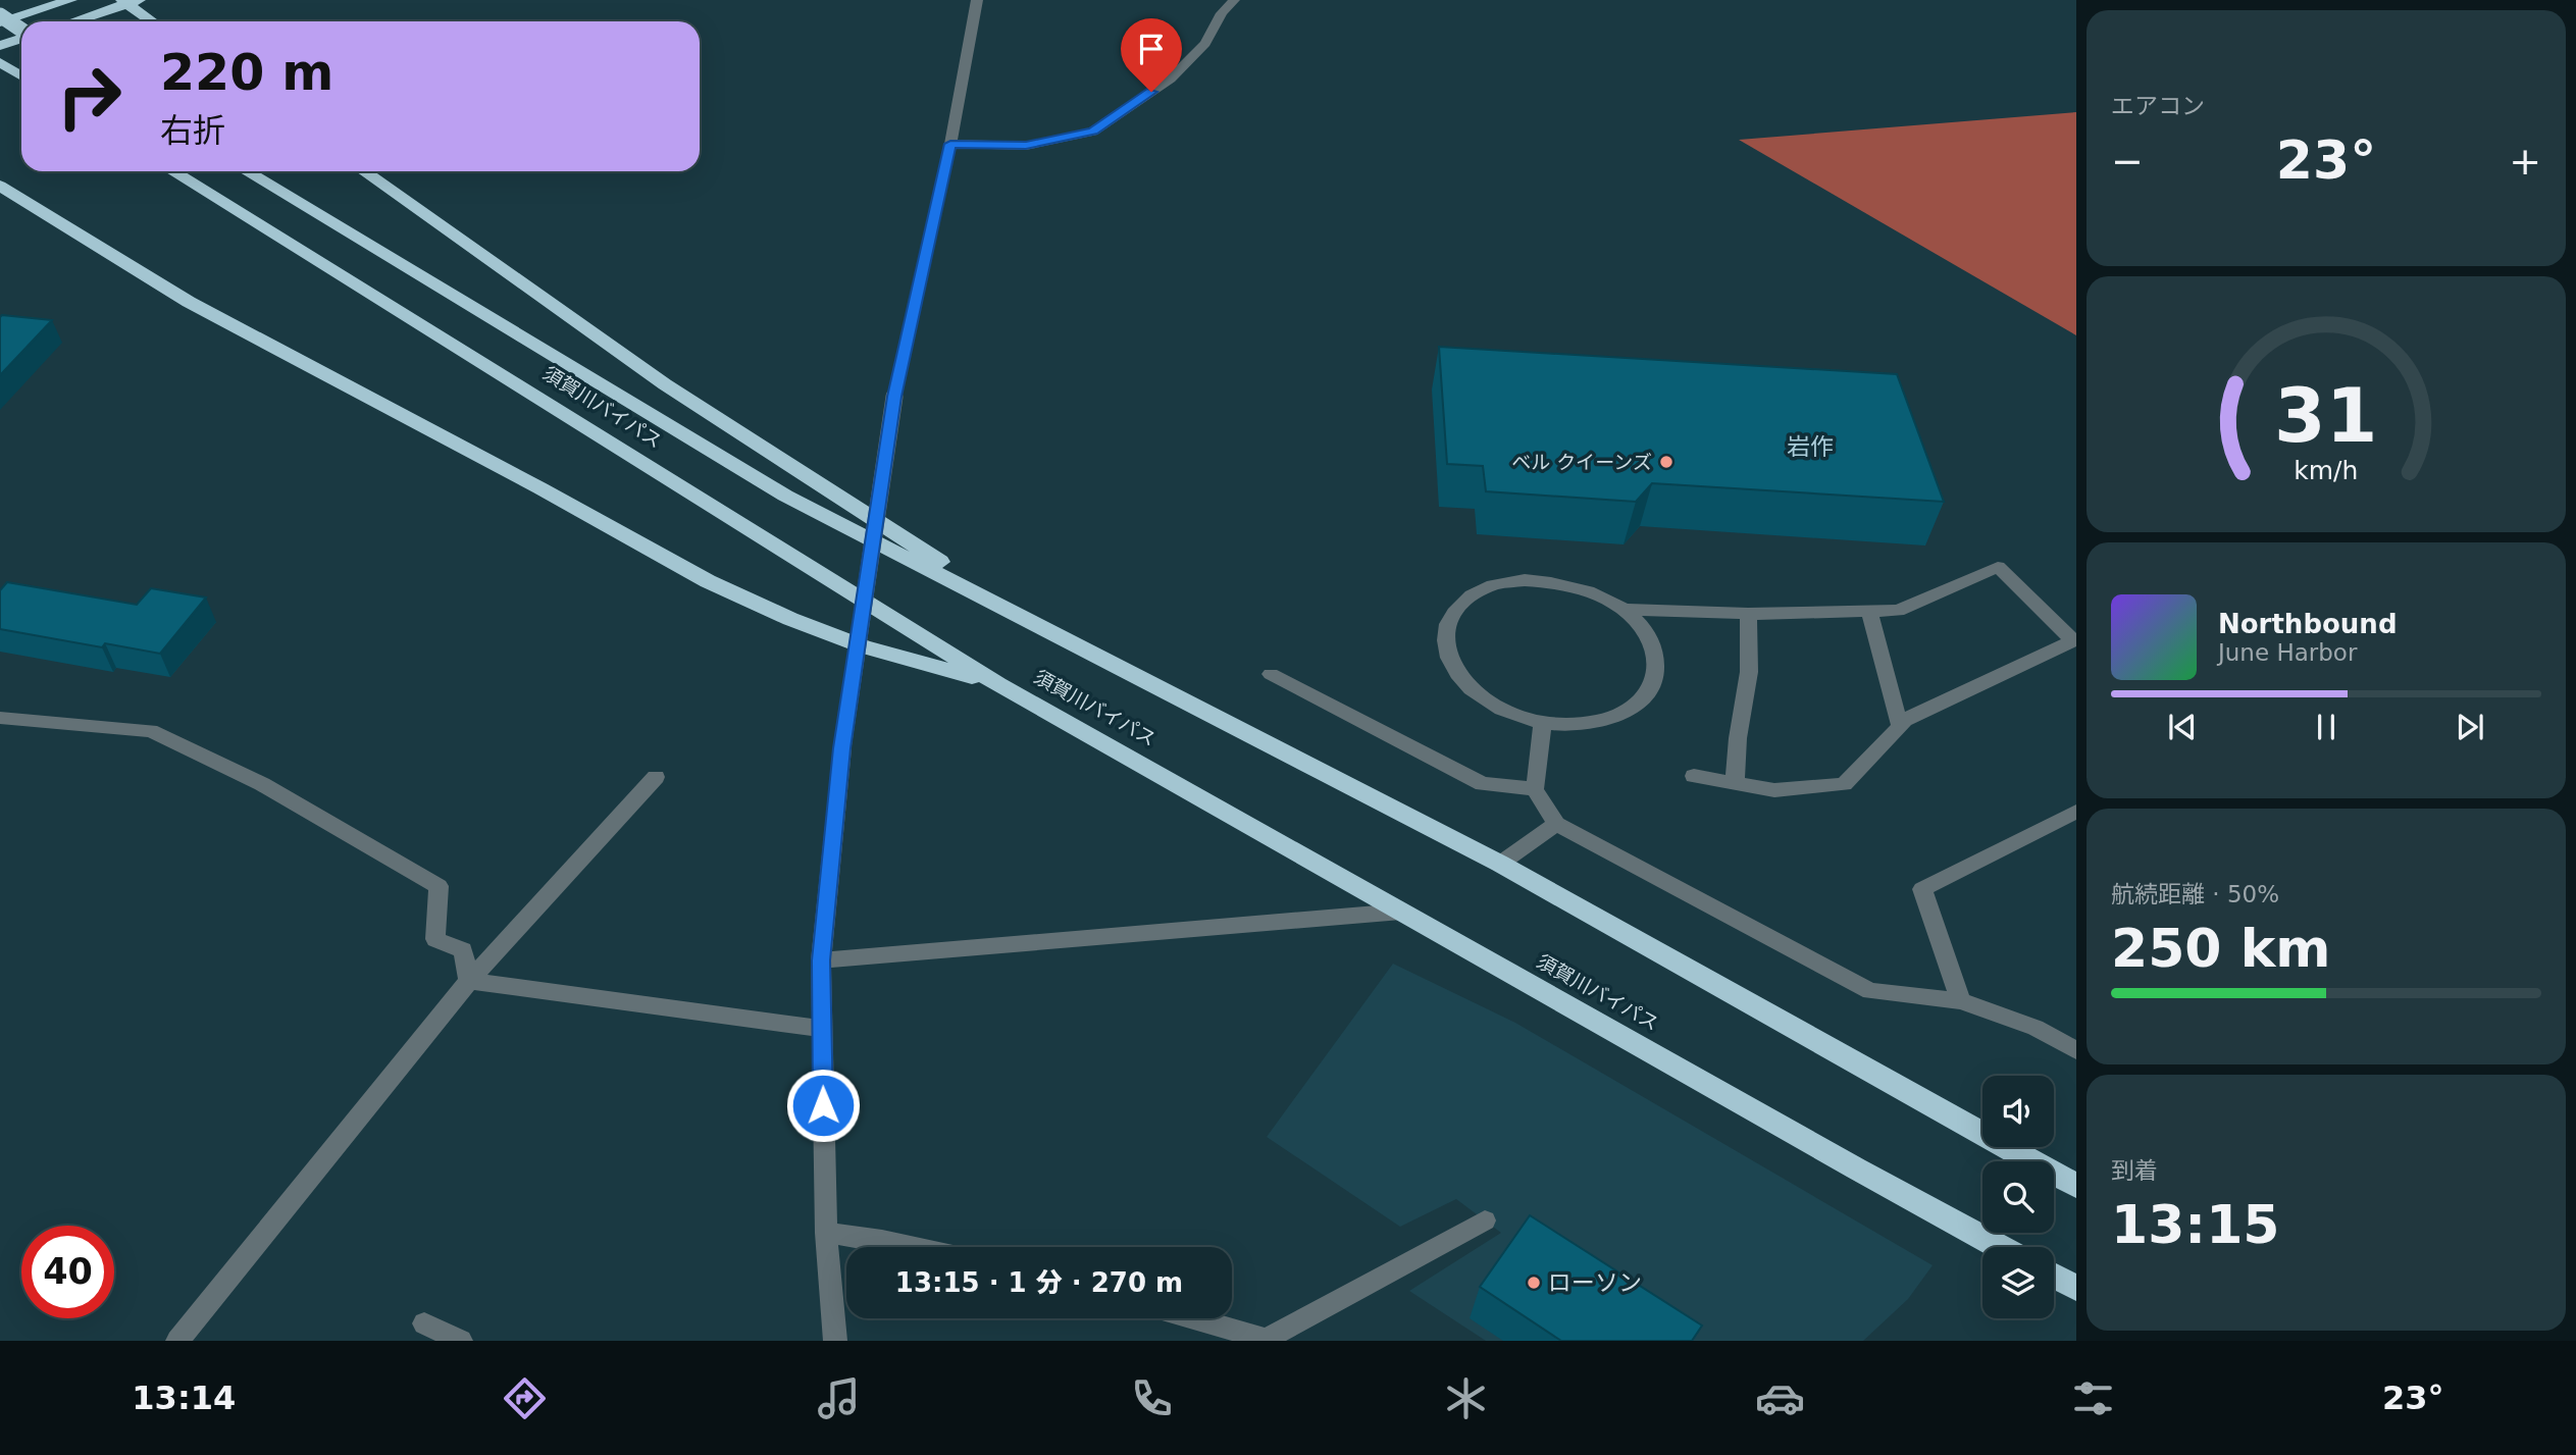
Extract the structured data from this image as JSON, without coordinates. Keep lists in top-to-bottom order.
{
  "streets": {
    "highway": ["須賀川バイパス"]
  },
  "districts": ["岩作"],
  "places": ["ベル クイーンズ", "ローソン"],
  "page": {
    "tile": [
      "エアコン",
      ["航続距離 · 50%", "250 km"],
      ["到着", "13:15"]
    ],
    "turn": ["220 m", "右折"],
    "heat": ["−", "23°", "+"],
    "song": ["Northbound", "June Harbor"],
    "limit": "40",
    "trip": "13:15 · 1 分 · 270 m",
    "tabs": ["13:14", "23°"],
    "gauge": ["31", "km/h"]
  }
}
